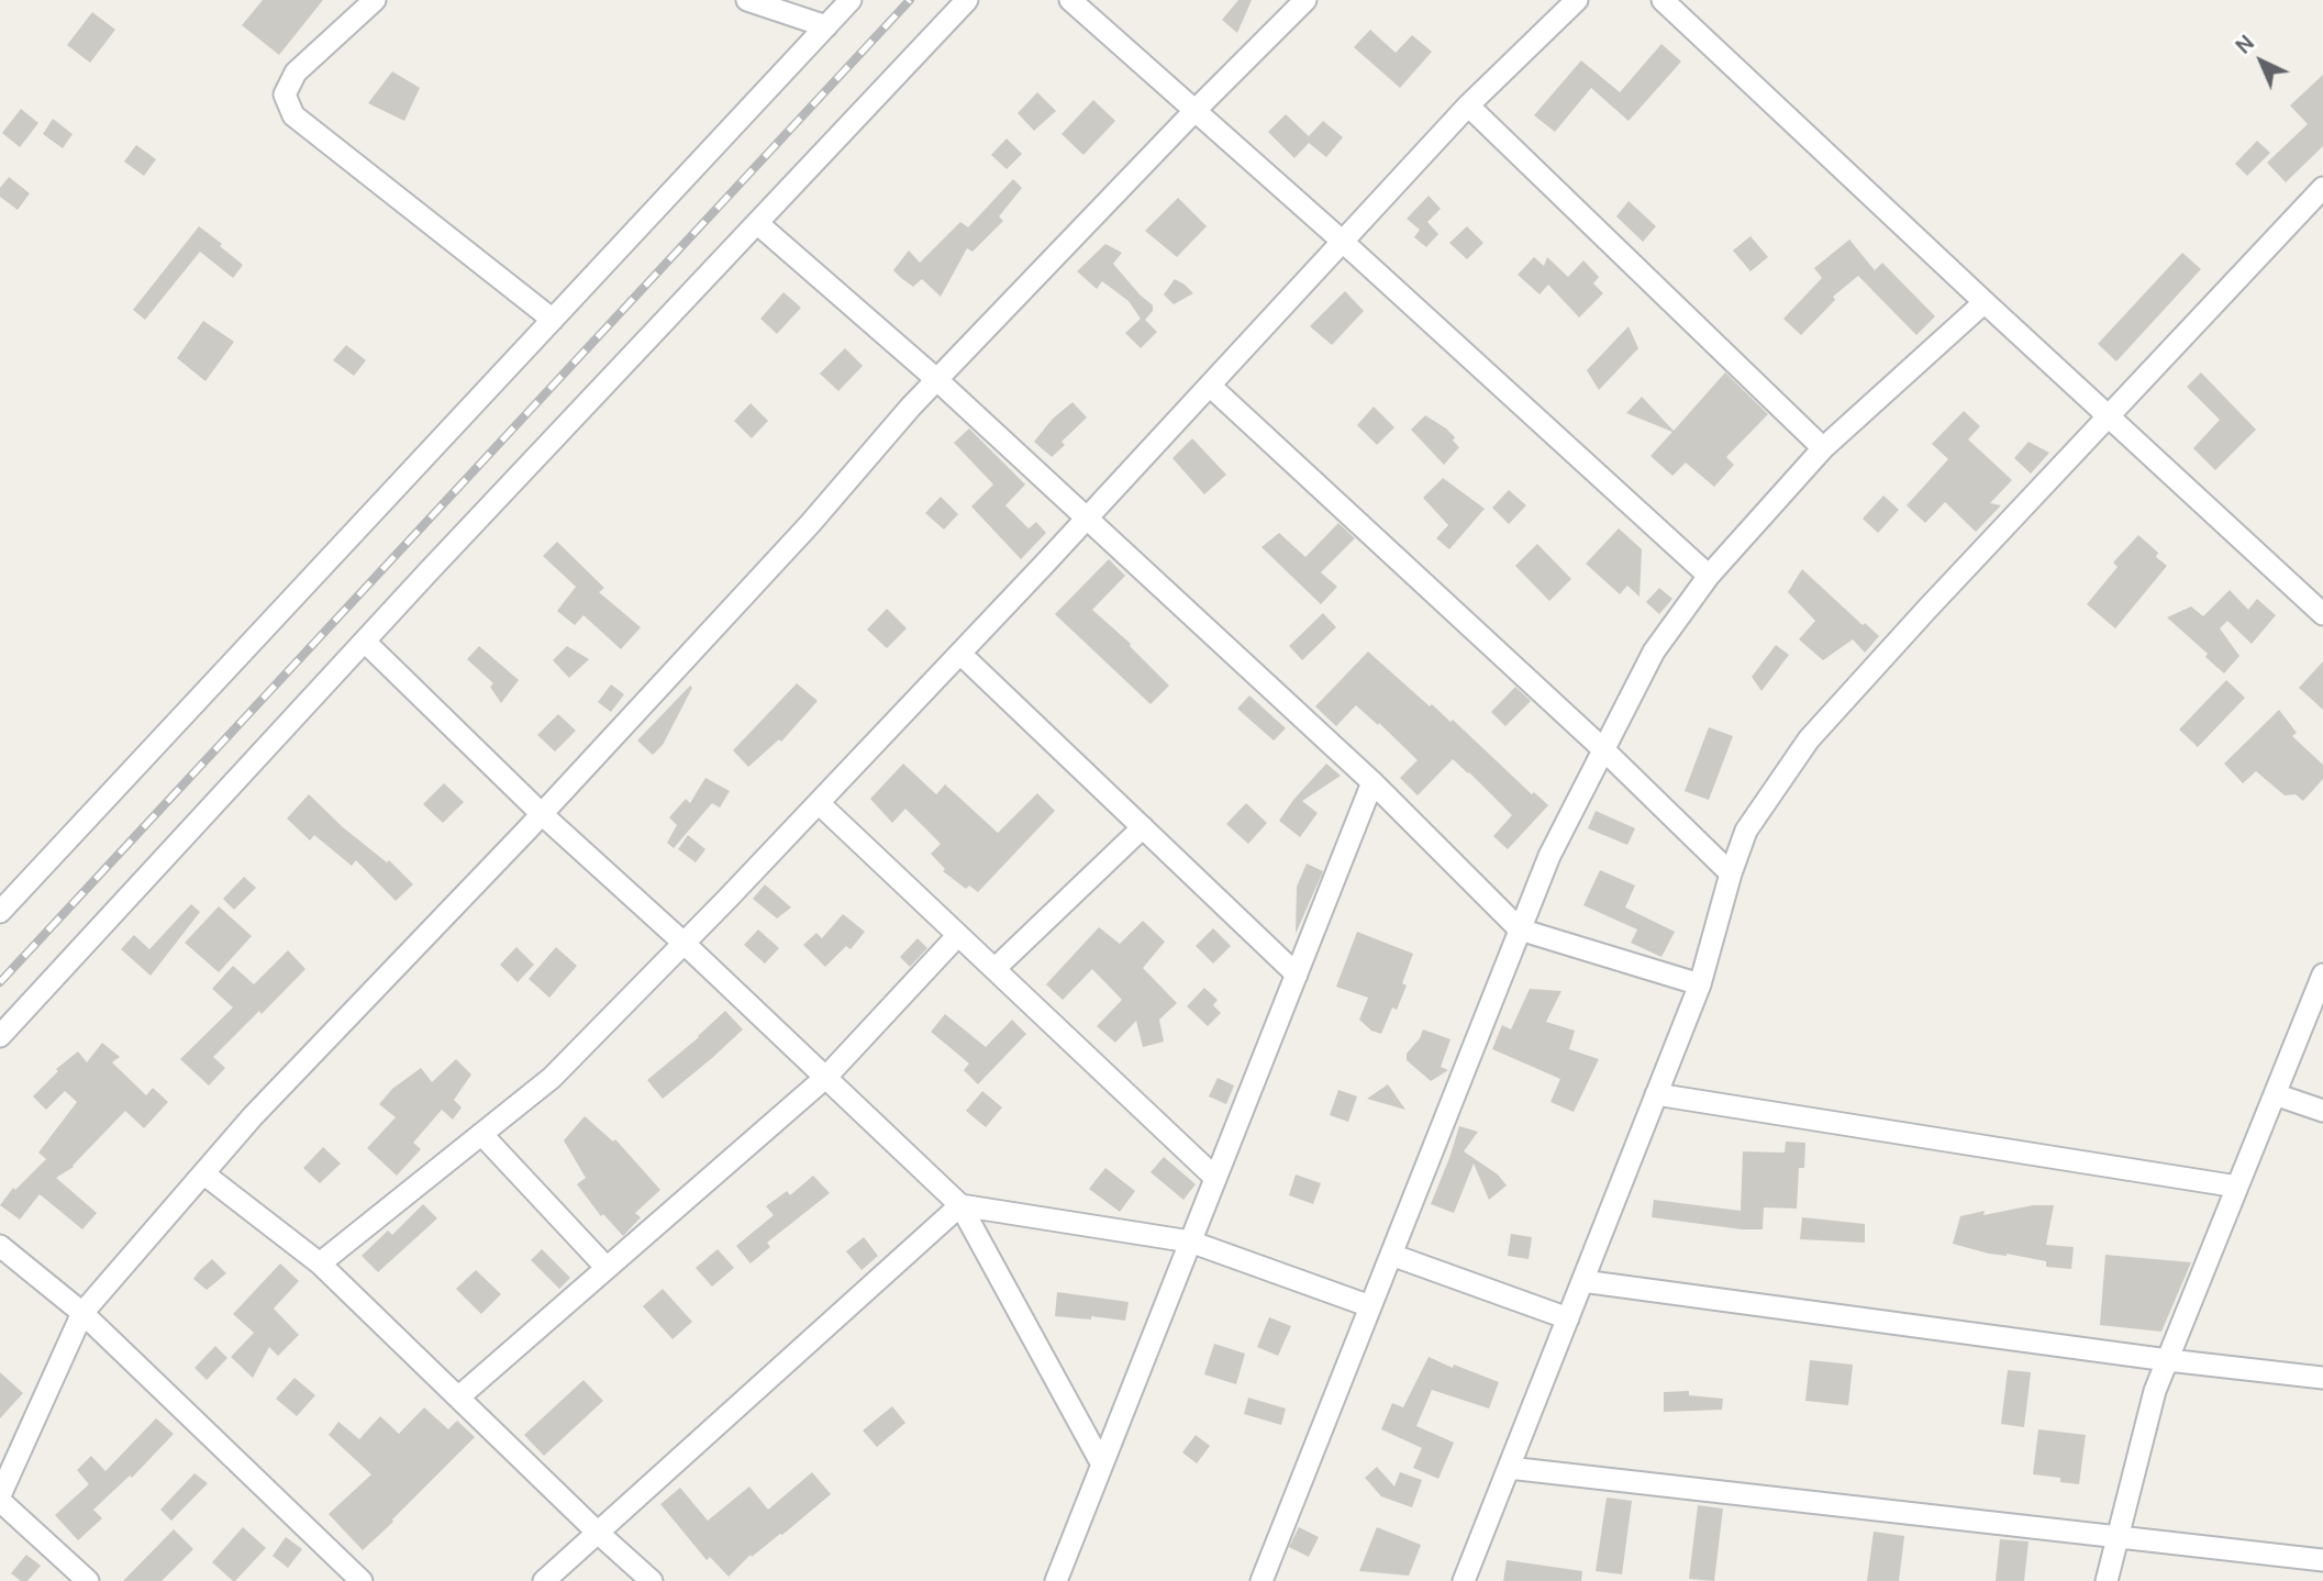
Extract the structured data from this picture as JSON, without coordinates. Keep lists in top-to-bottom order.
{
  "north": "top left"
}
